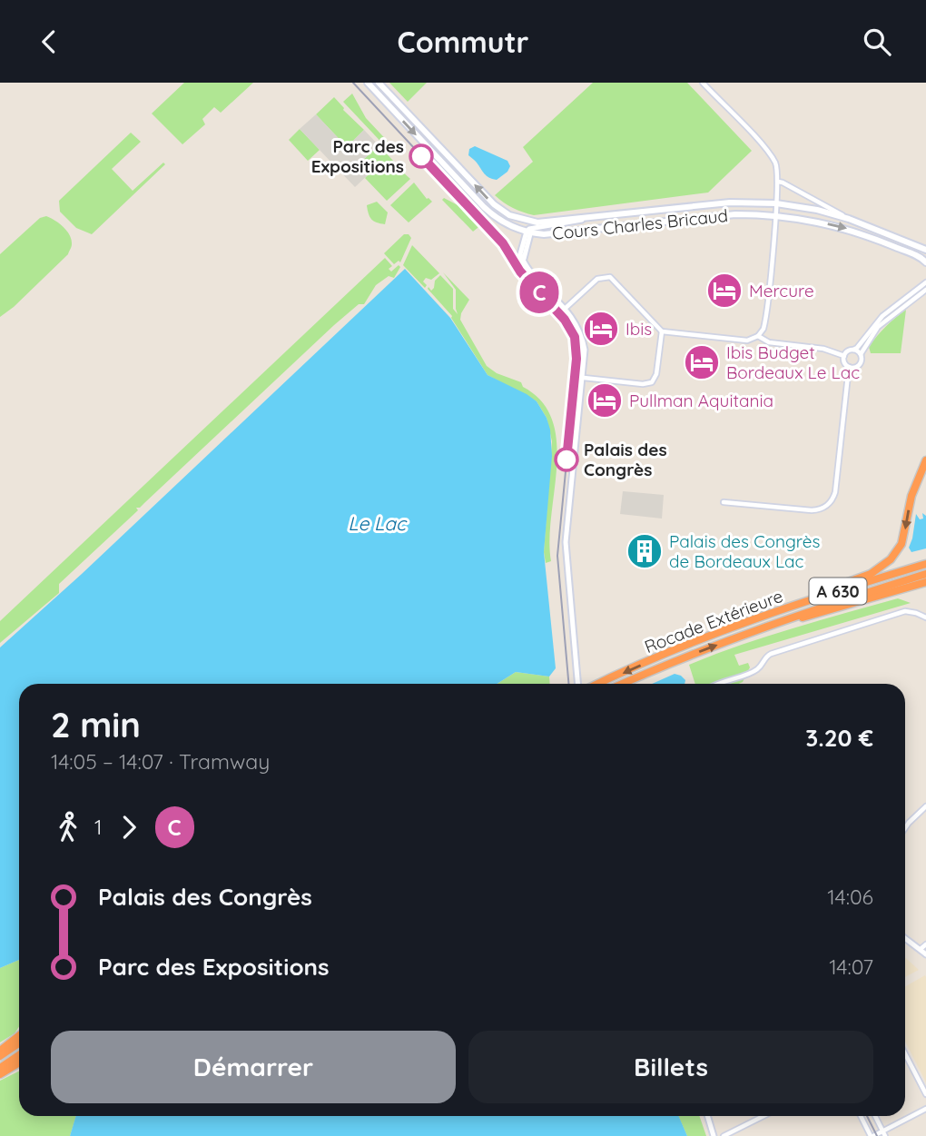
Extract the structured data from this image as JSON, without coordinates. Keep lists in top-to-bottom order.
{
  "streets": {
    "highway": ["A 630", "Rocade Extérieure"],
    "main road": ["Cours Charles Bricaud"]
  },
  "water": ["Le Lac"],
  "places": {
    "other": ["Parc des Expositions", "Palais des Congrès"],
    "hotel": [
      "Mercure",
      "Ibis",
      "Ibis Budget Bordeaux Le Lac",
      "Pullman Aquitania"
    ],
    "building": ["Palais des Congrès de Bordeaux Lac"]
  },
  "lines": ["tram line C"],
  "page": {
    "header": "Commutr",
    "on_map": "C",
    "heading": ["2 min", "14:05 – 14:07 · Tramway", "3.20 €"],
    "legs": ["1", "C"],
    "list": [
      {
        "name": "Palais des Congrès",
        "value": "14:06"
      },
      {
        "name": "Parc des Expositions",
        "value": "14:07"
      }
    ],
    "buttons": ["Démarrer", "Billets"]
  }
}
